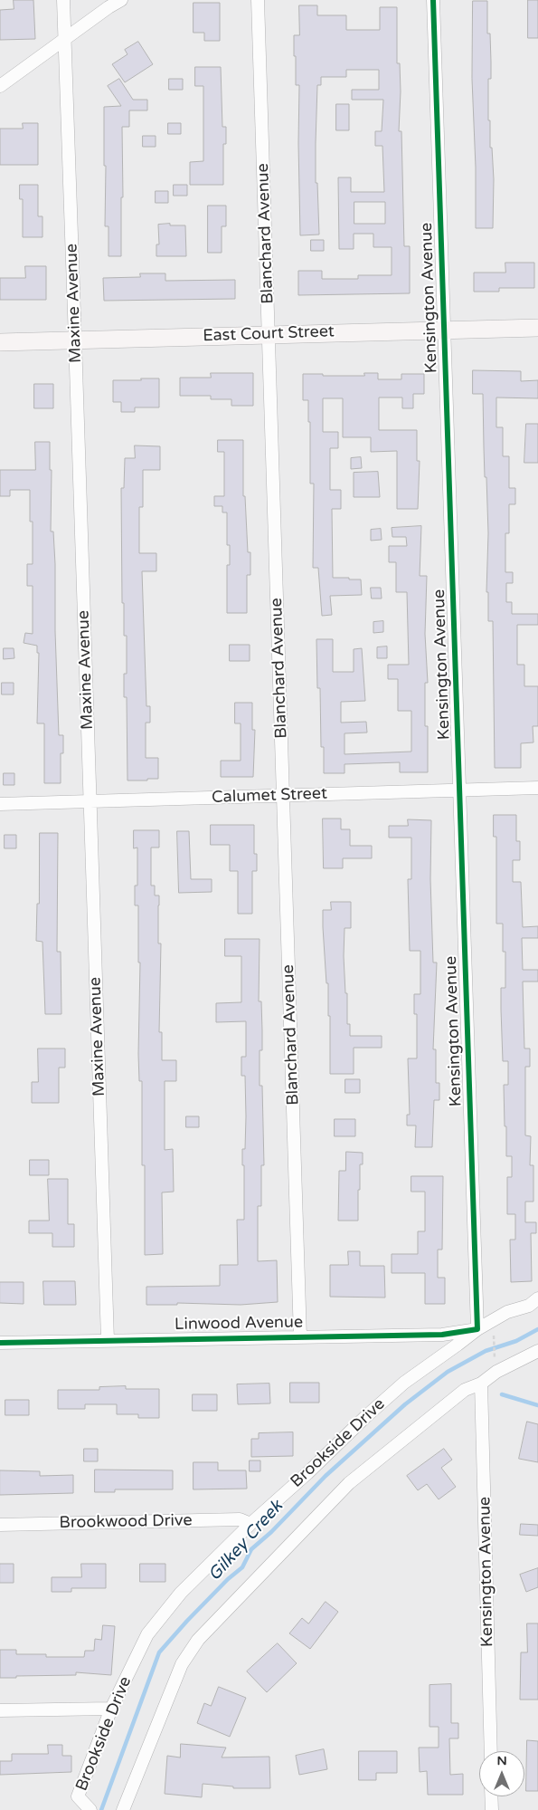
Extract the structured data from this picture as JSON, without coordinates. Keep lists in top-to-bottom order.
{
  "streets": {
    "main road": ["East Court Street"],
    "street": [
      "Blanchard Avenue",
      "Kensington Avenue",
      "Maxine Avenue",
      "Calumet Street",
      "Linwood Avenue",
      "Brookside Drive",
      "Brookwood Drive"
    ]
  },
  "crossings": [
    ["Blanchard Avenue", "East Court Street"],
    ["Blanchard Avenue", "Calumet Street"],
    ["Blanchard Avenue", "Linwood Avenue"],
    ["Kensington Avenue", "East Court Street"],
    ["Kensington Avenue", "Calumet Street"],
    ["Kensington Avenue", "Linwood Avenue"],
    ["Kensington Avenue", "Brookside Drive"],
    ["Maxine Avenue", "East Court Street"],
    ["Maxine Avenue", "Calumet Street"],
    ["Maxine Avenue", "Linwood Avenue"],
    ["Linwood Avenue", "Brookside Drive"],
    ["Brookside Drive", "Brookwood Drive"]
  ],
  "water": ["Gilkey Creek"],
  "north": "top"
}
